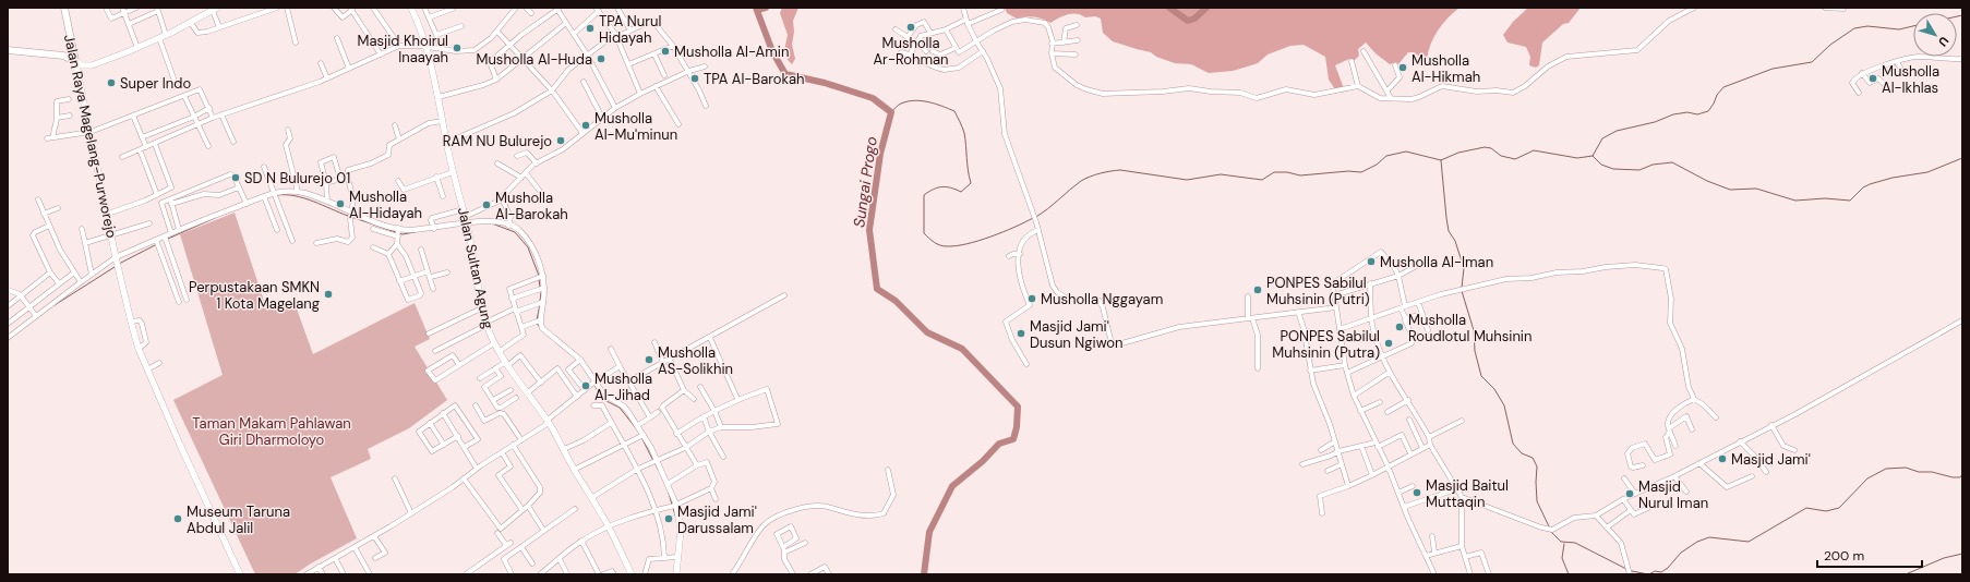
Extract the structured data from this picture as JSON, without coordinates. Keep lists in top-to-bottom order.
{
  "streets": {
    "main road": ["Jalan Raya Magelang-Purworejo", "Jalan Sultan Agung"]
  },
  "water": ["Sungai Progo"],
  "parks": ["Taman Makam Pahlawan Giri Dharmoloyo"],
  "places": [
    "Musholla Ar-Rohman",
    "TPA Nurul Hidayah",
    "Masjid Khoirul Inaayah",
    "Musholla Al-Amin",
    "Musholla Al-Huda",
    "Musholla Al-Hikmah",
    "TPA Al-Barokah",
    "Musholla Al-Ikhlas",
    "Super Indo",
    "Musholla Al-Mu'minun",
    "RAM NU Bulurejo",
    "SD N Bulurejo 01",
    "Musholla Al-Hidayah",
    "Musholla Al-Barokah",
    "Musholla Al-Iman",
    "PONPES Sabilul Muhsinin (Putri)",
    "Perpustakaan SMKN 1 Kota Magelang",
    "Musholla Nggayam",
    "Musholla Roudlotul Muhsinin",
    "Masjid Jami' Dusun Ngiwon",
    "PONPES Sabilul Muhsinin (Putra)",
    "Musholla AS-Solikhin",
    "Musholla Al-Jihad",
    "Masjid Jami'",
    "Masjid Baitul Muttaqin",
    "Masjid Nurul Iman",
    "Museum Taruna Abdul Jalil",
    "Masjid Jami' Darussalam"
  ],
  "scale_bar": "200 m",
  "north": "bottom right"
}
